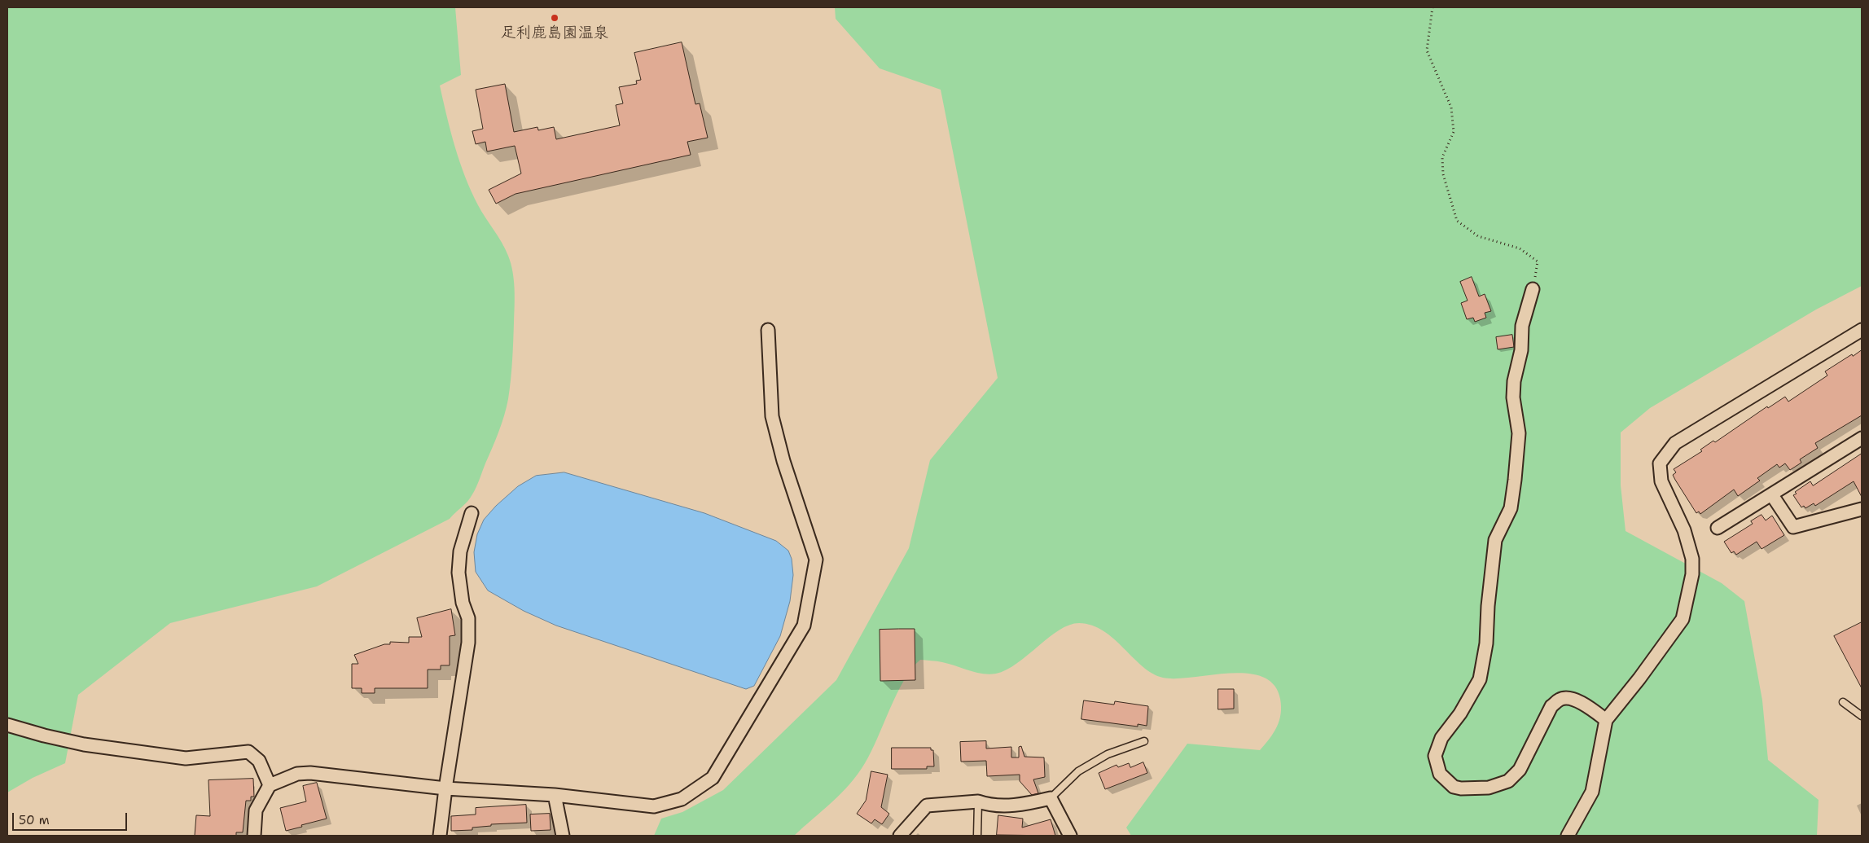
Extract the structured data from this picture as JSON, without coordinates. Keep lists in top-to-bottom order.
{
  "places": ["足利鹿島園温泉"],
  "scale_bar": "50 m"
}
